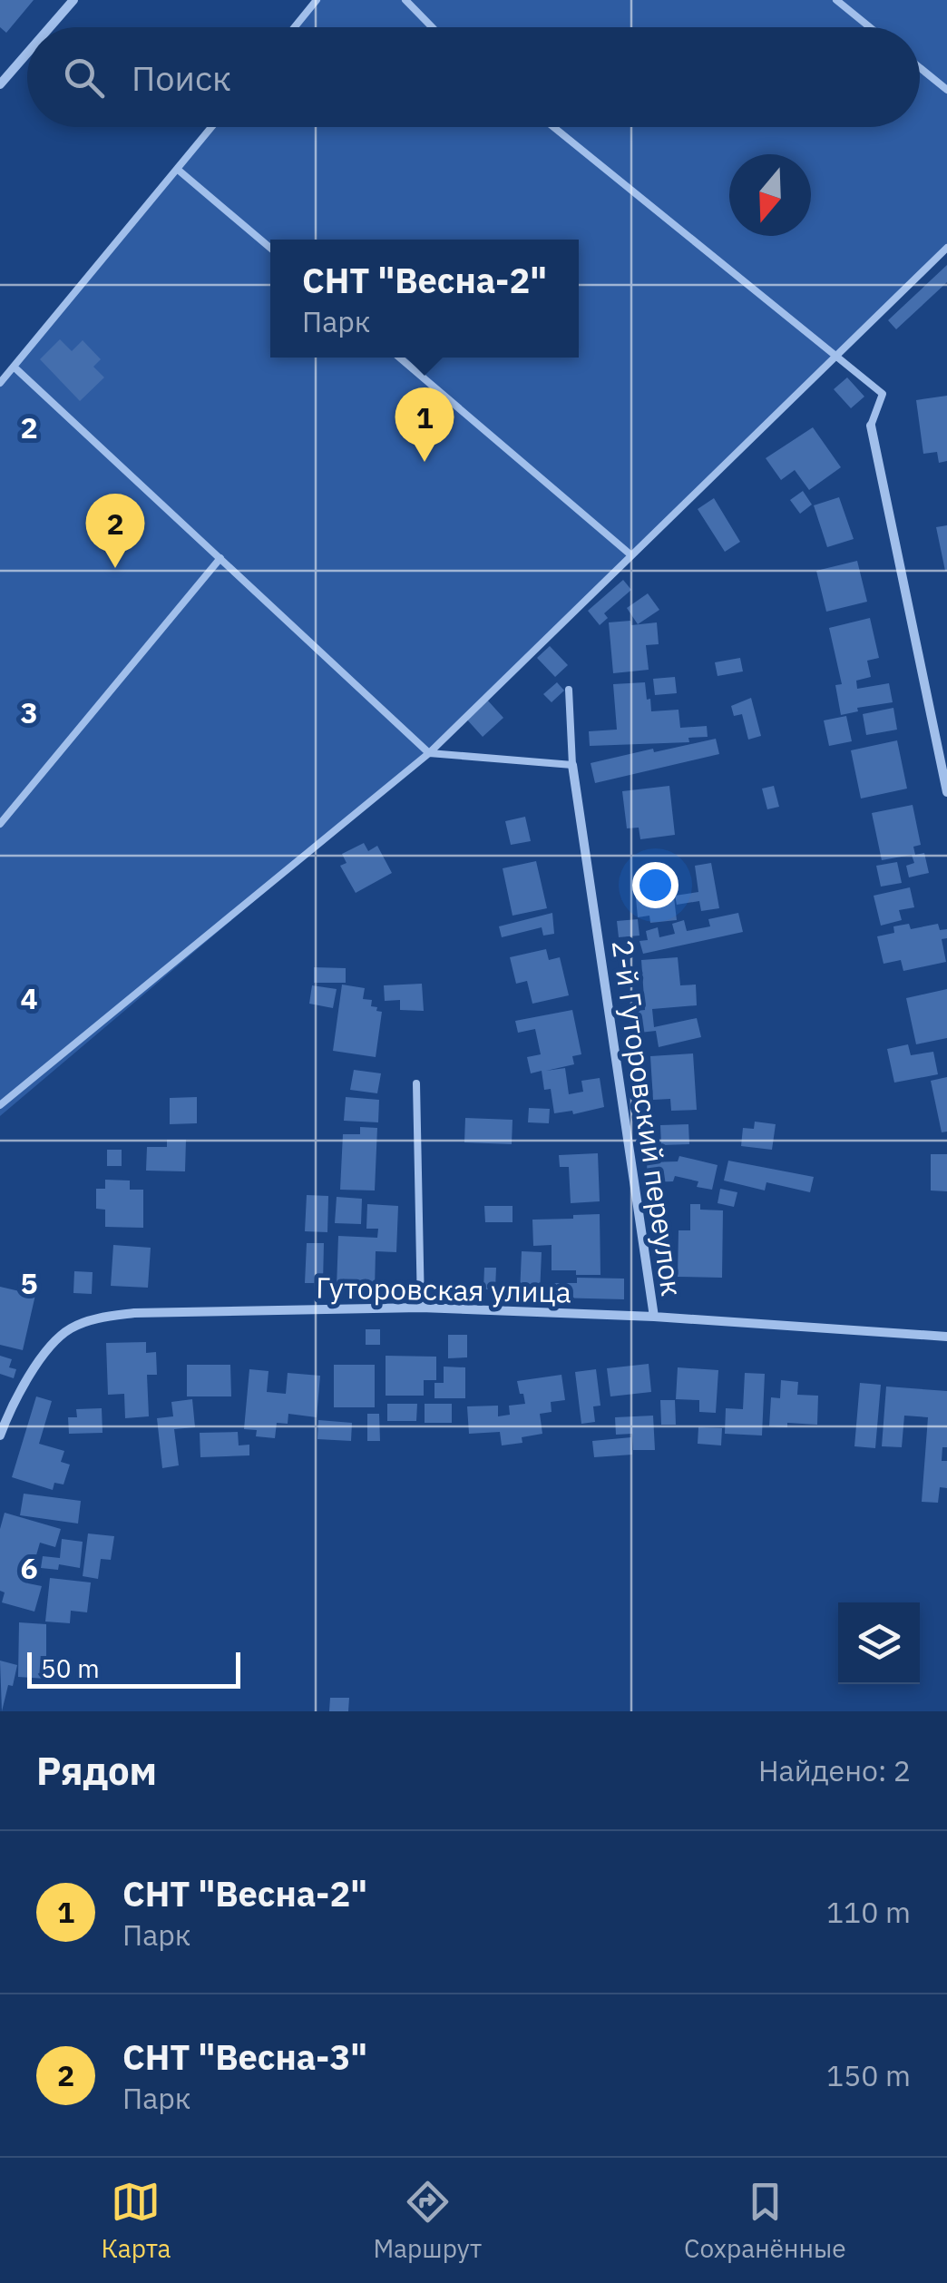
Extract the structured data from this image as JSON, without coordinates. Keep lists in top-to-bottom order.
{
  "streets": {
    "street": ["2-й Гуторовский переулок", "Гуторовская улица"]
  },
  "crossings": [
    ["2-й Гуторовский переулок", "Гуторовская улица"]
  ],
  "scale_bar": "50 m",
  "north": "bottom",
  "page": {
    "search": "Поиск",
    "popup": ["СНТ \"Весна-2\"", "Парк"],
    "pins": ["1", "2"],
    "scale": "50 m",
    "heading": ["Рядом", "Найдено: 2"],
    "list": [
      {
        "mark": "1",
        "name": "СНТ \"Весна-2\"",
        "note": "Парк",
        "value": "110 m"
      },
      {
        "mark": "2",
        "name": "СНТ \"Весна-3\"",
        "note": "Парк",
        "value": "150 m"
      }
    ],
    "nav": ["Карта", "Маршрут", "Сохранённые"]
  },
  "grid": {
    "rows": [
      "2",
      "3",
      "4",
      "5",
      "6"
    ]
  }
}
